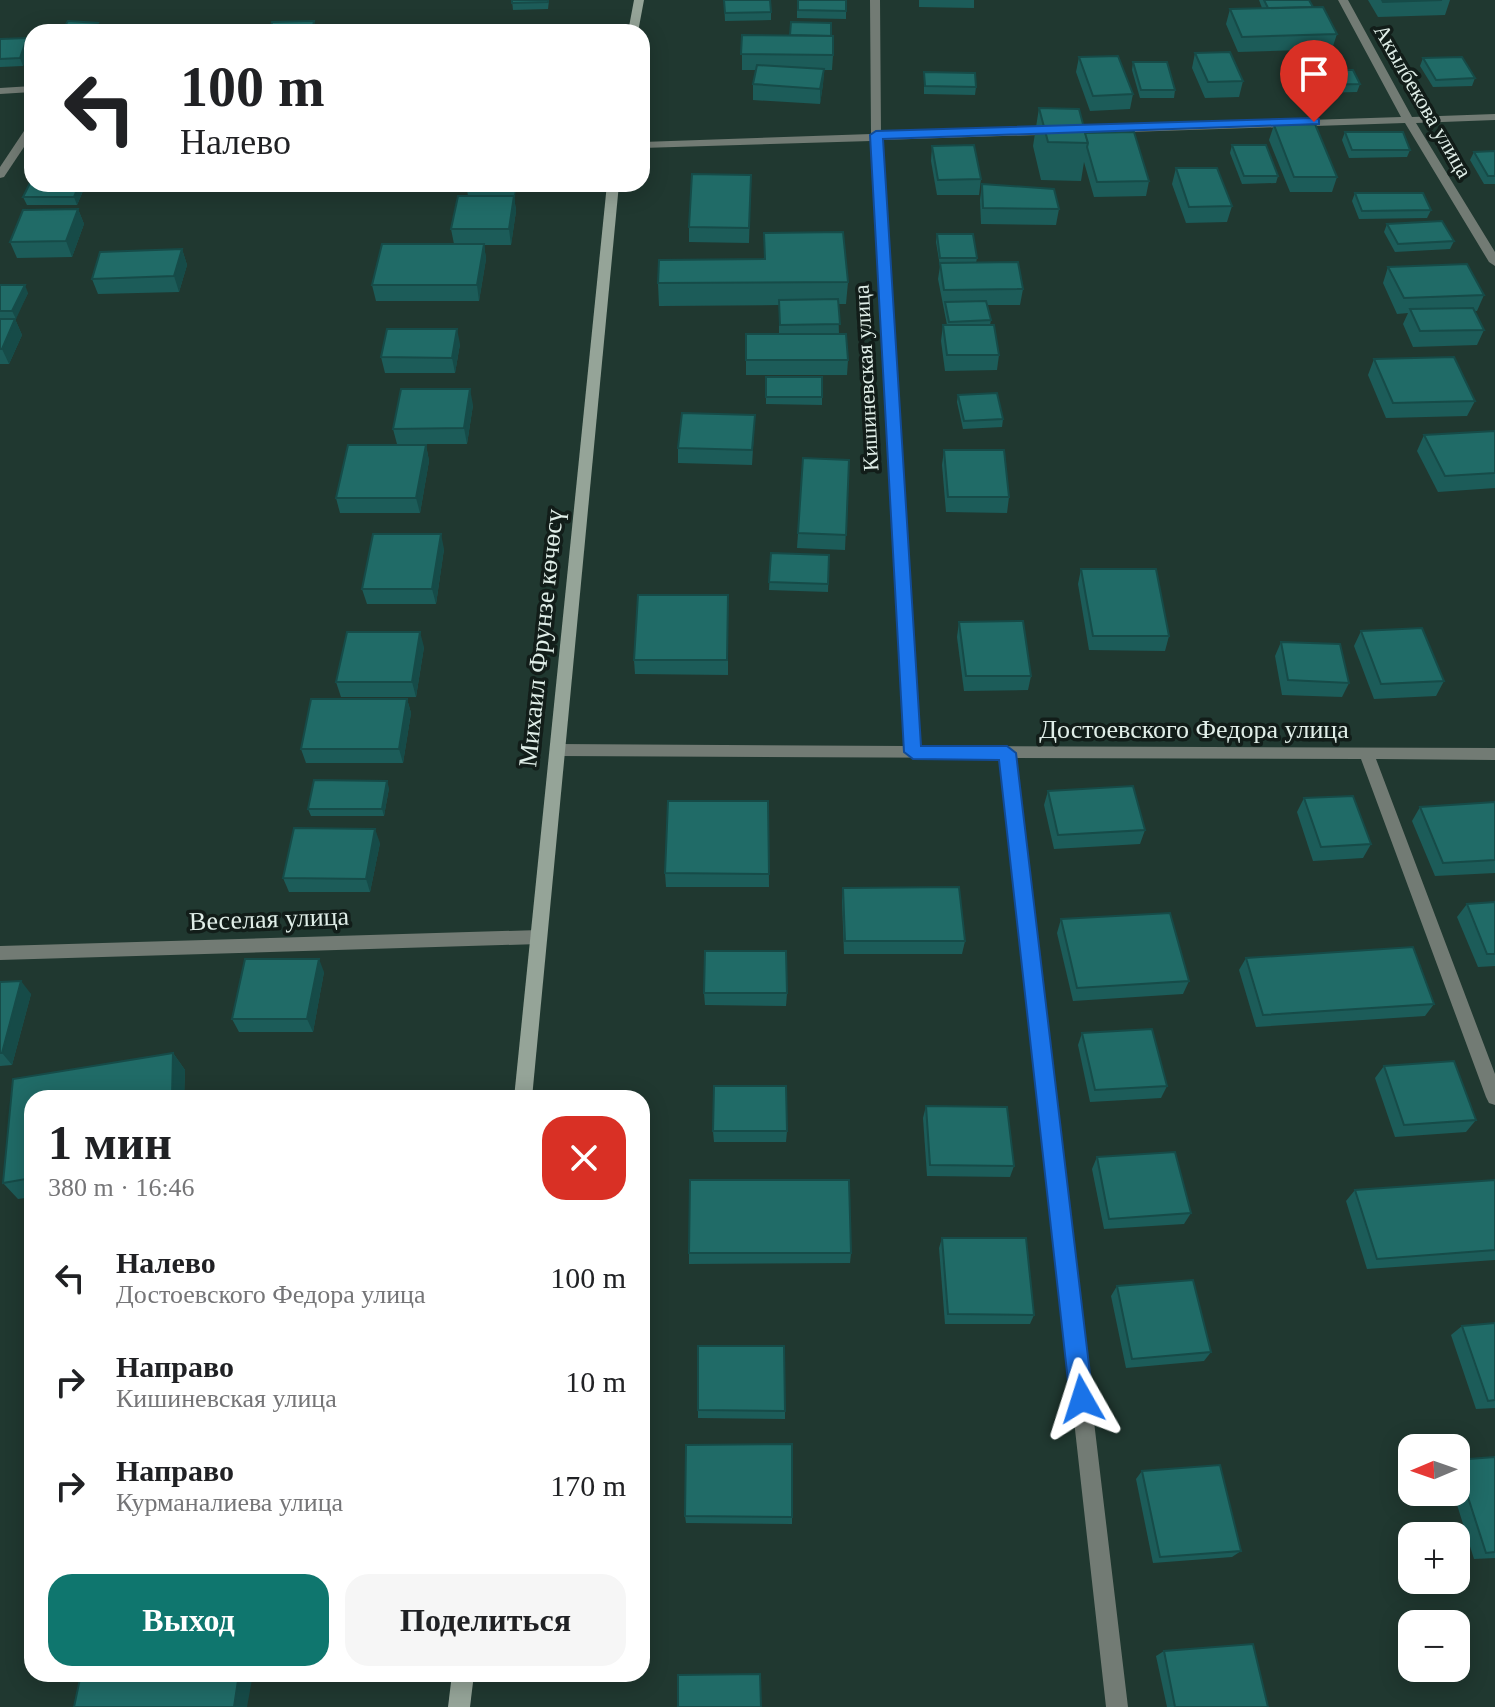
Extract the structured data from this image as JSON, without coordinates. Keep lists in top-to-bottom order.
{
  "streets": {
    "main road": ["Михаил Фрунзе көчөсү"],
    "street": [
      "Акылбекова улица",
      "Кишиневская улица",
      "Достоевского Федора улица",
      "Веселая улица"
    ]
  },
  "crossings": [
    ["Кишиневская улица", "Достоевского Федора улица"],
    ["Михаил Фрунзе көчөсү", "Достоевского Федора улица"],
    ["Михаил Фрунзе көчөсү", "Веселая улица"]
  ],
  "north": "left",
  "page": {
    "turn": ["100 m", "Налево"],
    "heading": ["1 мин", "380 m · 16:46"],
    "list": [
      {
        "name": "Налево",
        "note": "Достоевского Федора улица",
        "value": "100 m"
      },
      {
        "name": "Направо",
        "note": "Кишиневская улица",
        "value": "10 m"
      },
      {
        "name": "Направо",
        "note": "Курманалиева улица",
        "value": "170 m"
      }
    ],
    "map_buttons": ["+", "−"],
    "buttons": ["Выход", "Поделиться"]
  }
}
